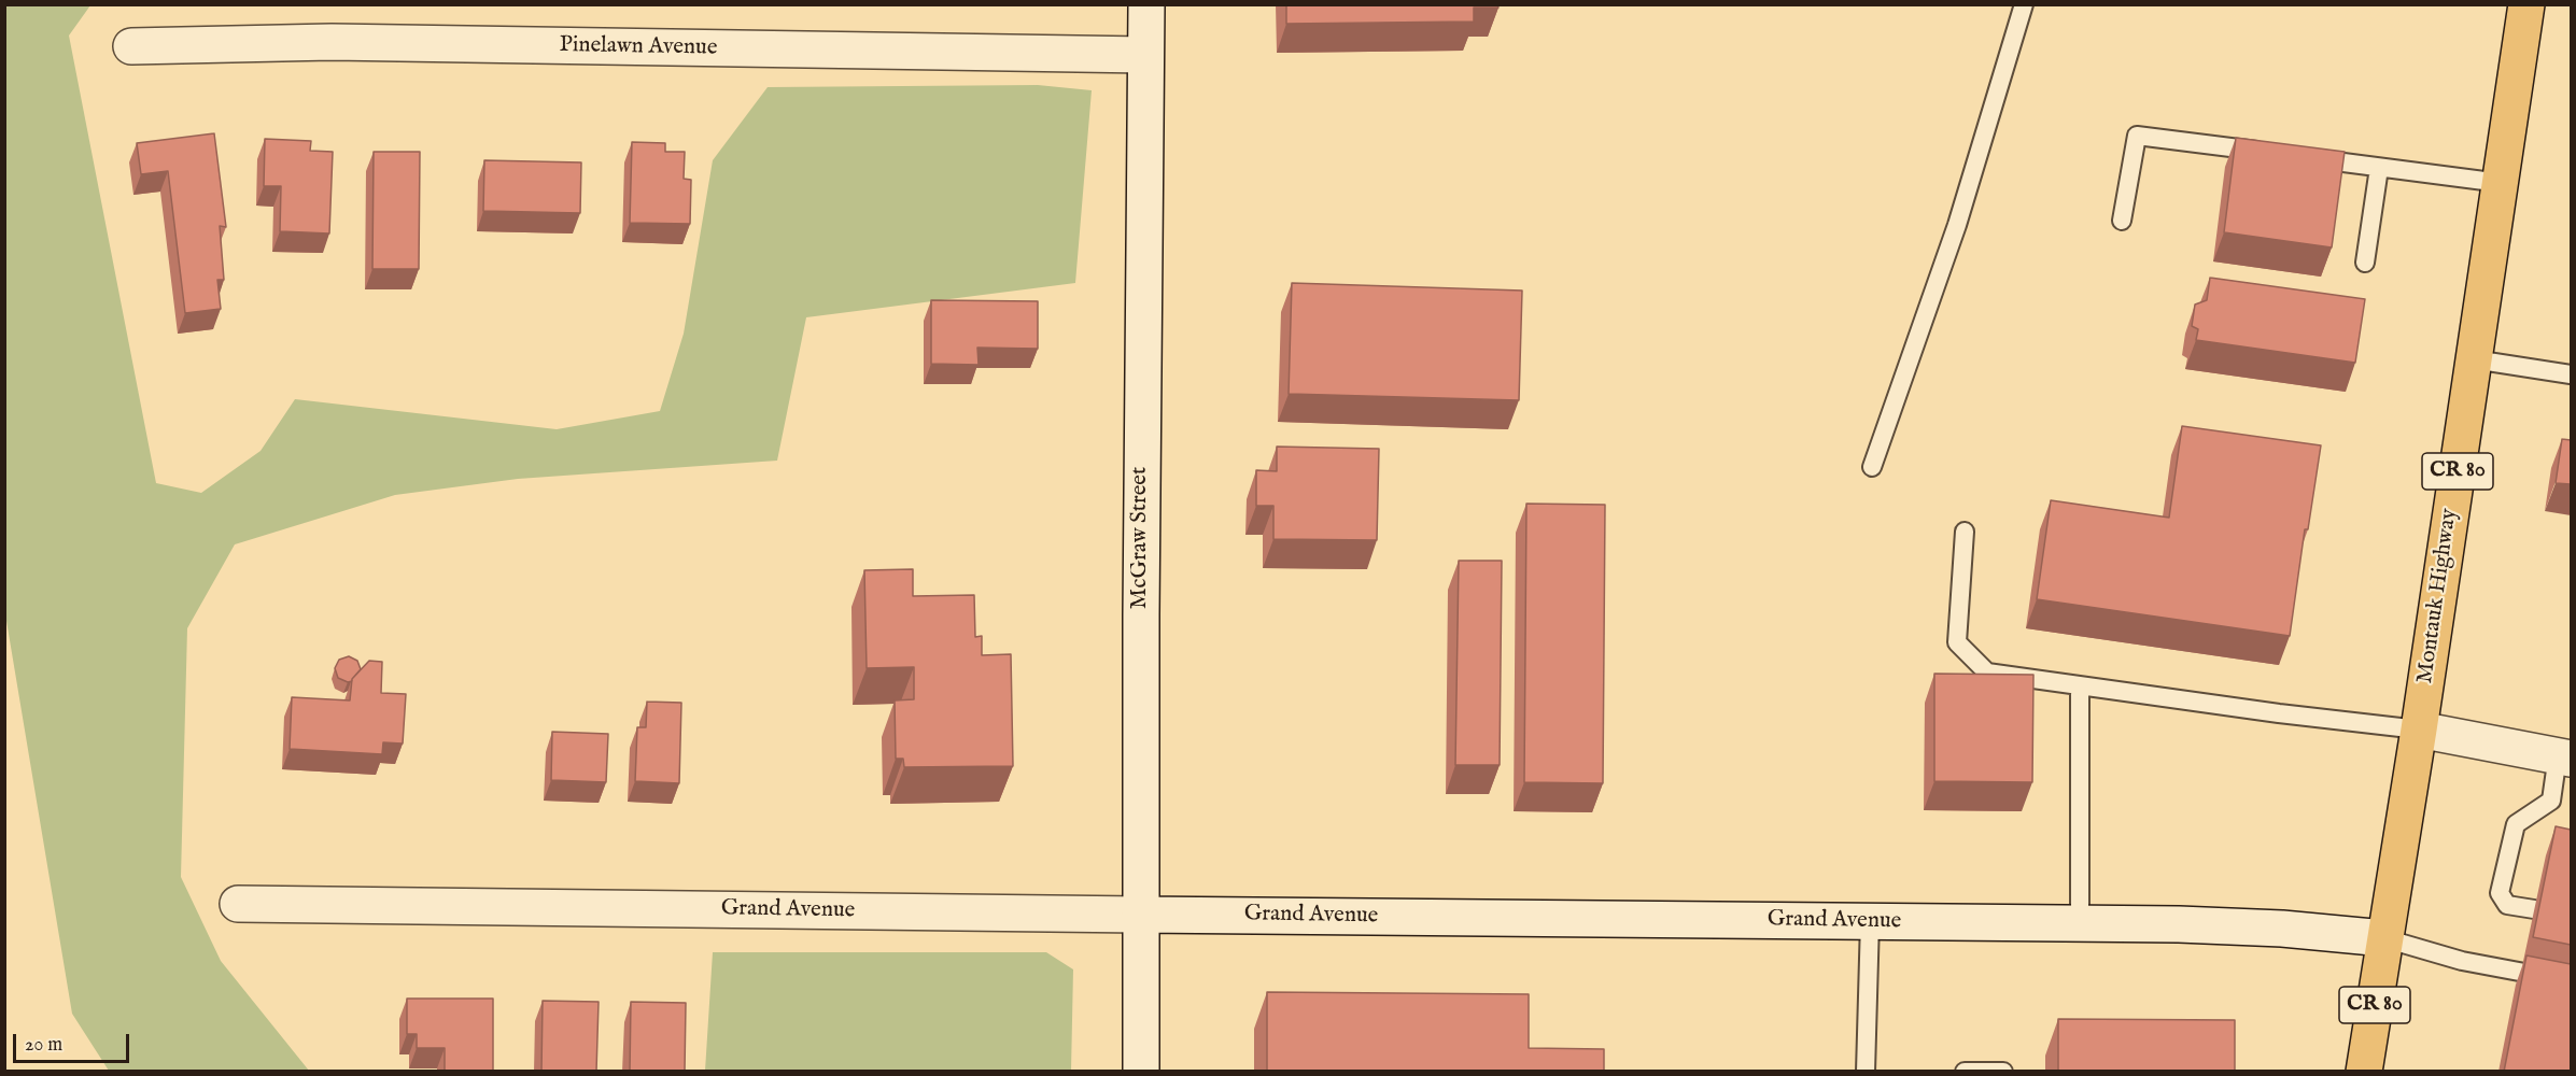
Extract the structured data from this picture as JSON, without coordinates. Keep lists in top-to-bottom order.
{
  "streets": {
    "main road": ["CR 80", "Montauk Highway"],
    "street": ["Pinelawn Avenue", "McGraw Street", "Grand Avenue"]
  },
  "crossings": [
    ["Pinelawn Avenue", "McGraw Street"],
    ["McGraw Street", "Grand Avenue"],
    ["Montauk Highway", "Grand Avenue"]
  ],
  "scale_bar": "20 m"
}
